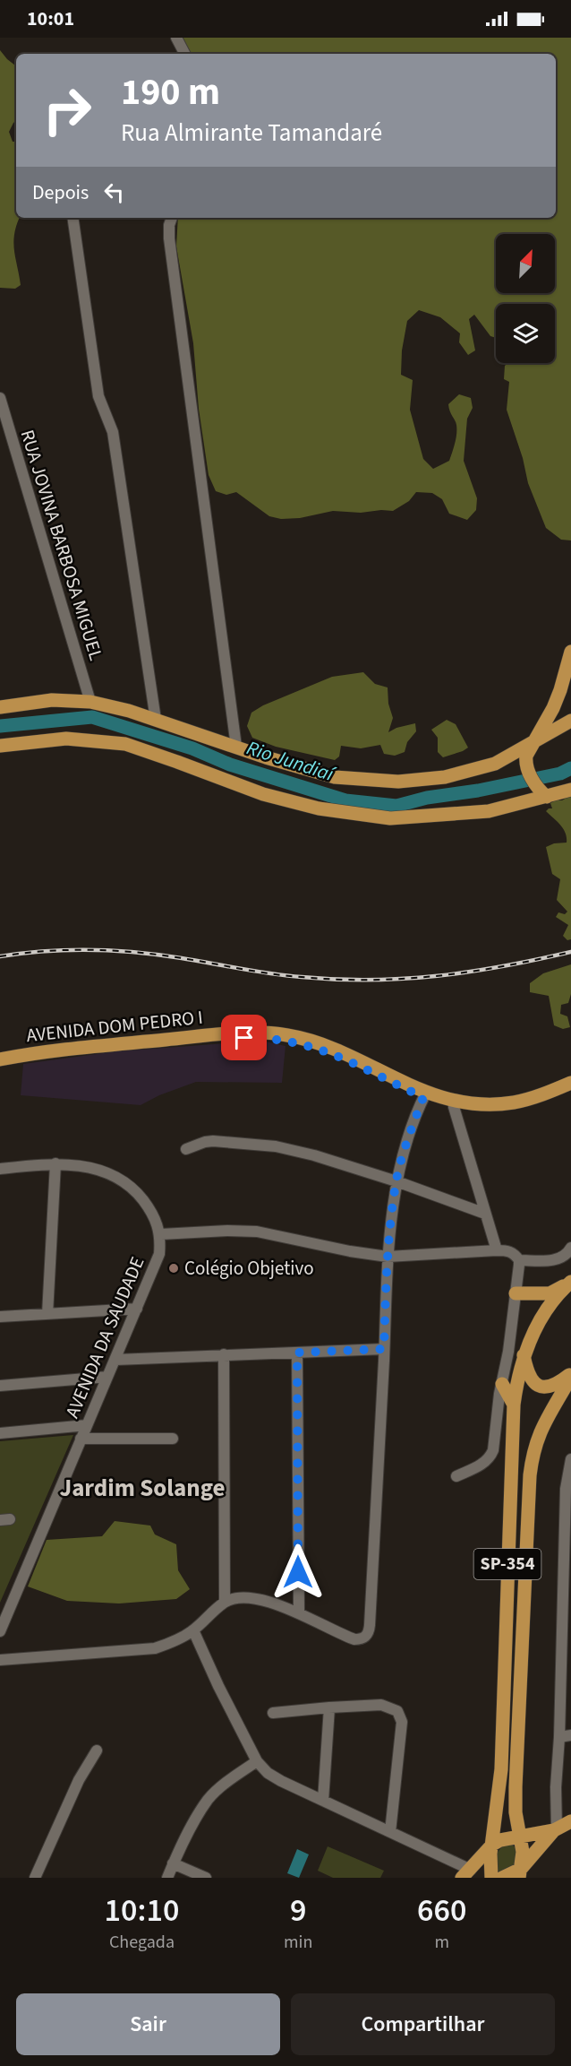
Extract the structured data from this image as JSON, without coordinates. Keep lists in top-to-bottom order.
{
  "streets": {
    "main road": ["AVENIDA DOM PEDRO I", "SP-354"],
    "street": ["RUA JOVINA BARBOSA MIGUEL", "AVENIDA DA SAUDADE"]
  },
  "districts": ["Jardim Solange"],
  "water": ["Rio Jundiaí"],
  "places": ["Colégio Objetivo"],
  "north": "top right",
  "page": {
    "status": "10:01",
    "turn": ["190 m", "Rua Almirante Tamandaré"],
    "then": "Depois",
    "eta": [
      "10:10",
      "Chegada",
      "9",
      "min",
      "660",
      "m"
    ],
    "buttons": ["Sair", "Compartilhar"]
  }
}
